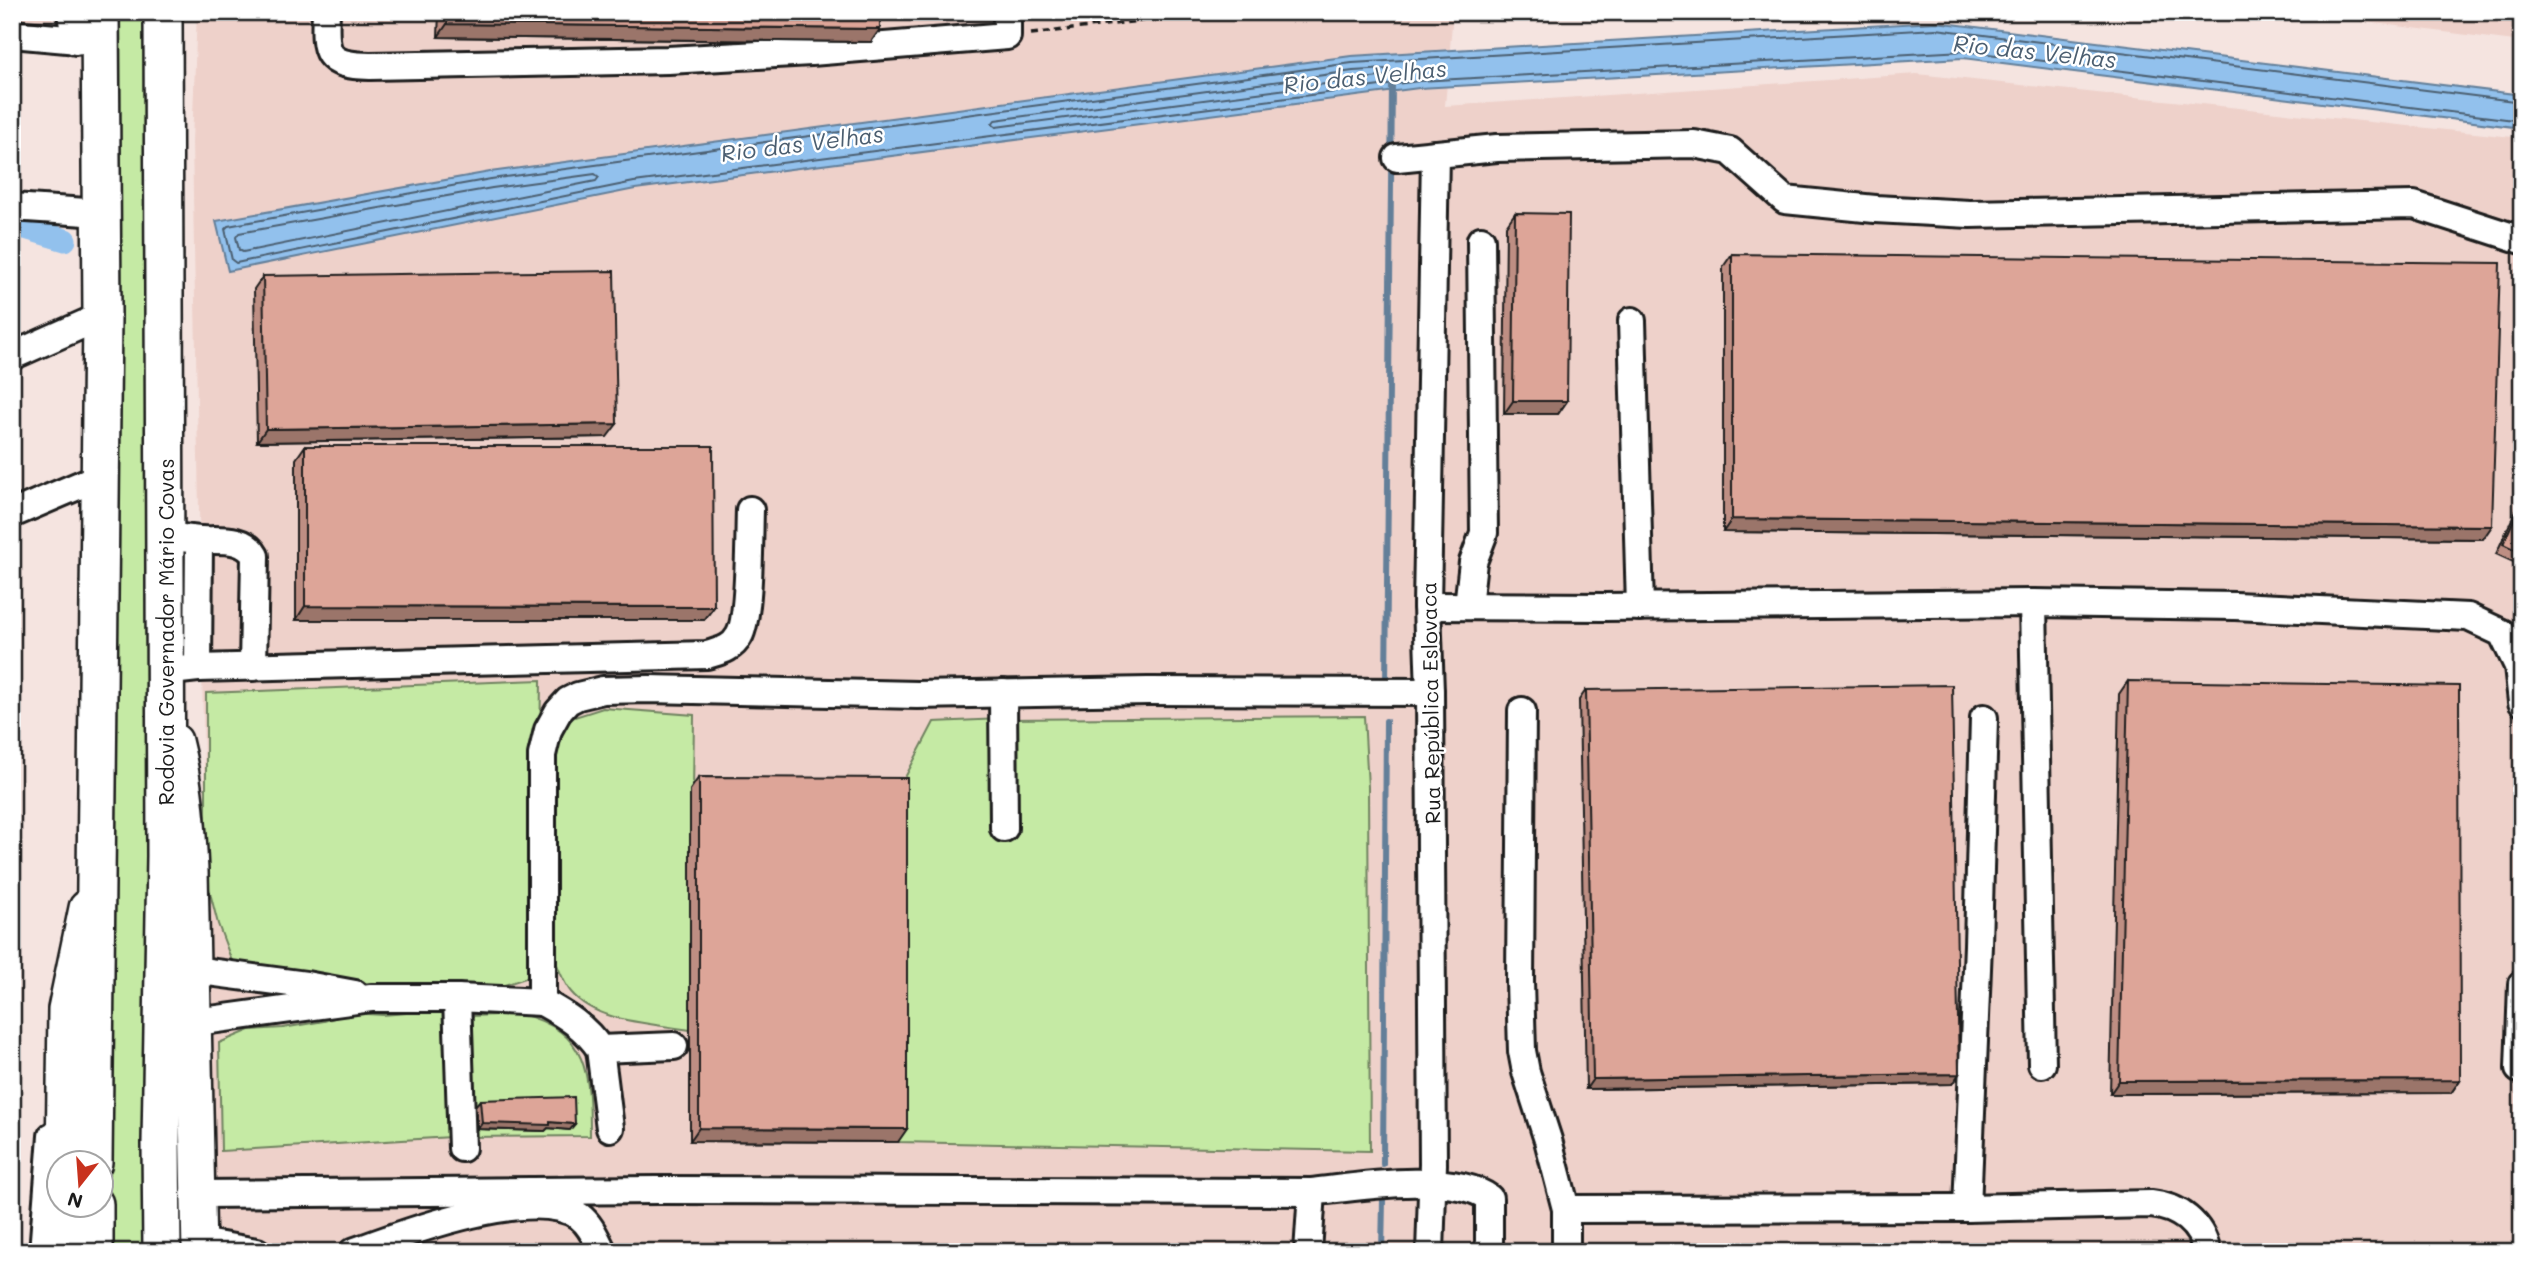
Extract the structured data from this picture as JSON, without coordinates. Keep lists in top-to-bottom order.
{
  "streets": {
    "highway": ["Rodovia Governador Mário Covas"],
    "street": ["Rua República Eslovaca"]
  },
  "water": ["Rio das Velhas"],
  "north": "bottom"
}
